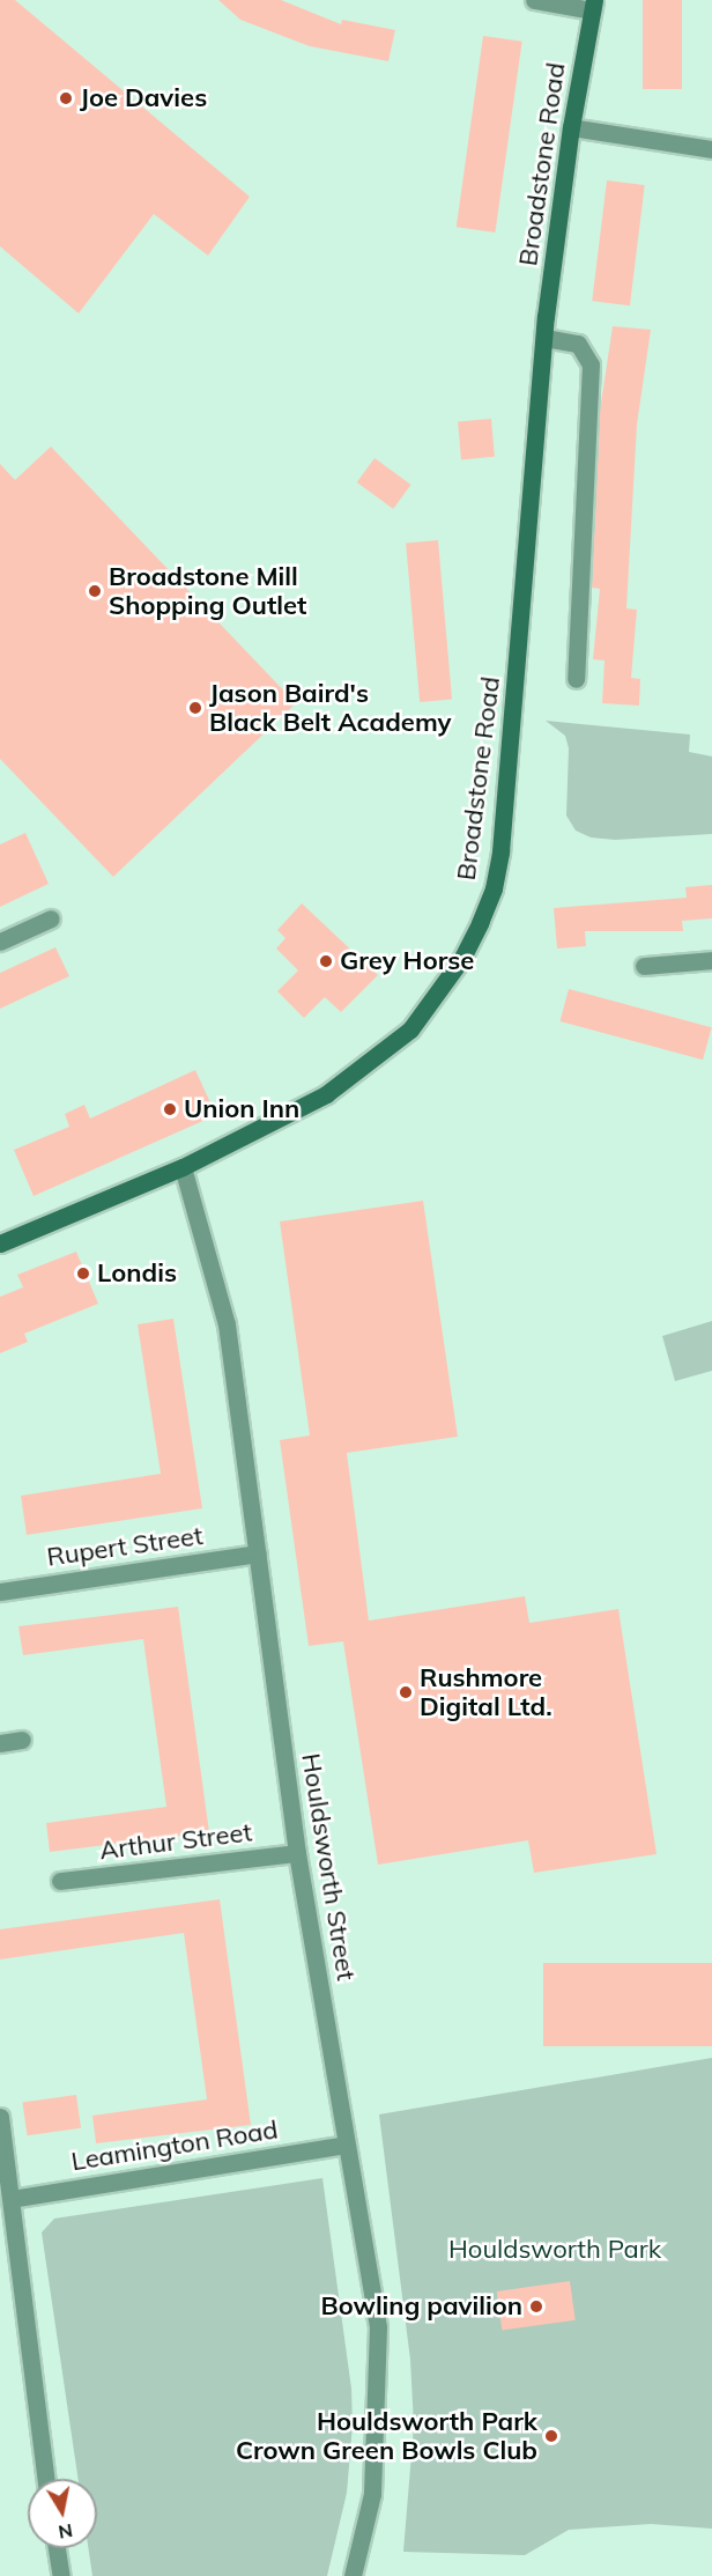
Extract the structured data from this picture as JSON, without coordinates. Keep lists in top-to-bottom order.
{
  "streets": {
    "main road": ["Broadstone Road"],
    "street": [
      "Rupert Street",
      "Arthur Street",
      "Houldsworth Street",
      "Leamington Road"
    ]
  },
  "crossings": [
    ["Broadstone Road", "Houldsworth Street"],
    ["Rupert Street", "Houldsworth Street"],
    ["Arthur Street", "Houldsworth Street"],
    ["Houldsworth Street", "Leamington Road"]
  ],
  "parks": ["Houldsworth Park"],
  "places": [
    "Joe Davies",
    "Broadstone Mill Shopping Outlet",
    "Jason Baird's Black Belt Academy",
    "Grey Horse",
    "Union Inn",
    "Londis",
    "Rushmore Digital Ltd.",
    "Bowling pavilion",
    "Houldsworth Park Crown Green Bowls Club"
  ],
  "north": "bottom"
}
